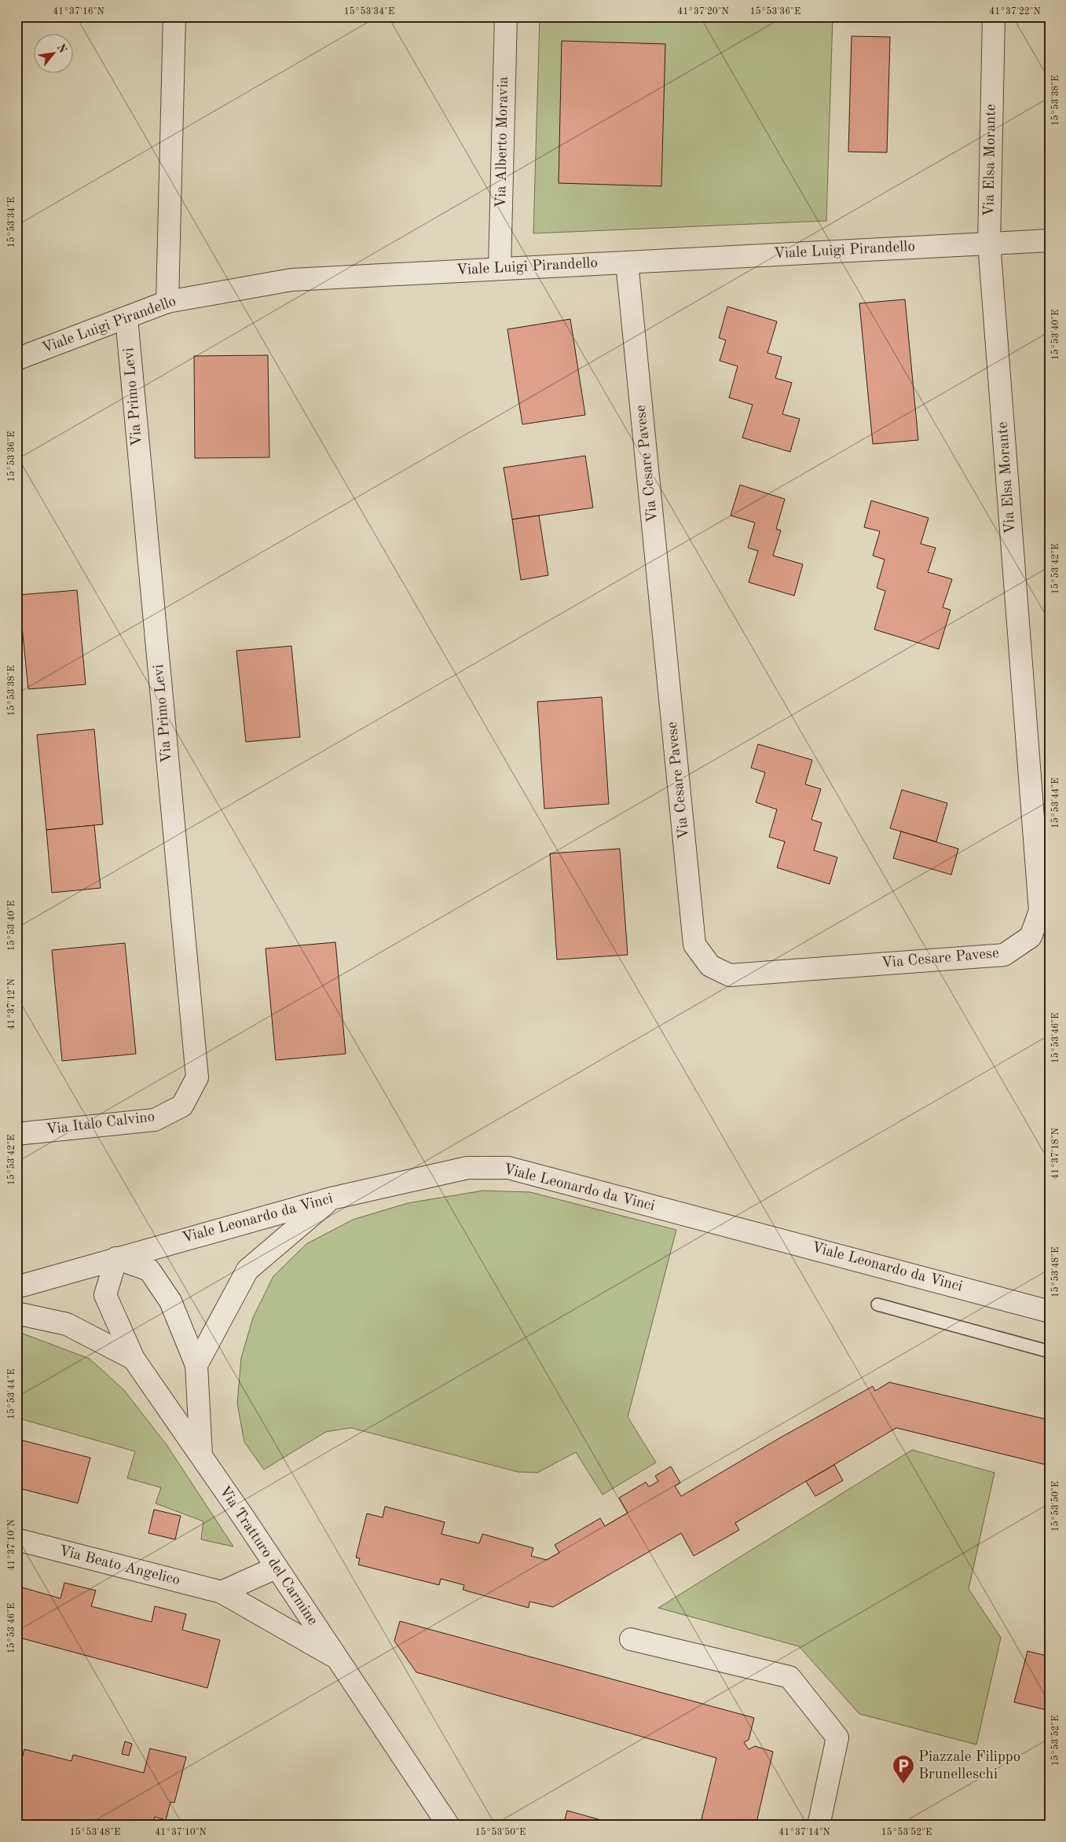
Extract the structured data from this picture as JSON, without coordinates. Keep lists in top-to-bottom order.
{
  "streets": {
    "street": [
      "Via Alberto Moravia",
      "Via Elsa Morante",
      "Viale Luigi Pirandello",
      "Via Primo Levi",
      "Via Cesare Pavese",
      "Via Italo Calvino",
      "Viale Leonardo da Vinci",
      "Via Tratturo del Carmine",
      "Via Beato Angelico"
    ]
  },
  "crossings": [
    ["Via Alberto Moravia", "Viale Luigi Pirandello"],
    ["Via Elsa Morante", "Viale Luigi Pirandello"],
    ["Via Elsa Morante", "Via Cesare Pavese"],
    ["Viale Luigi Pirandello", "Via Primo Levi"],
    ["Viale Luigi Pirandello", "Via Cesare Pavese"],
    ["Via Primo Levi", "Via Italo Calvino"],
    ["Viale Leonardo da Vinci", "Via Tratturo del Carmine"],
    ["Via Tratturo del Carmine", "Via Beato Angelico"]
  ],
  "places": {
    "parking": ["Piazzale Filippo Brunelleschi"]
  },
  "north": "top right",
  "coordinates": [
    "41°37'16\"N",
    "15°53'34\"E",
    "41°37'20\"N",
    "15°53'36\"E",
    "41°37'22\"N",
    "15°53'38\"E",
    "15°53'40\"E",
    "15°53'42\"E",
    "15°53'44\"E",
    "41°37'12\"N",
    "15°53'46\"E",
    "41°37'18\"N",
    "15°53'48\"E",
    "15°53'50\"E",
    "41°37'10\"N",
    "15°53'52\"E",
    "41°37'14\"N"
  ]
}
